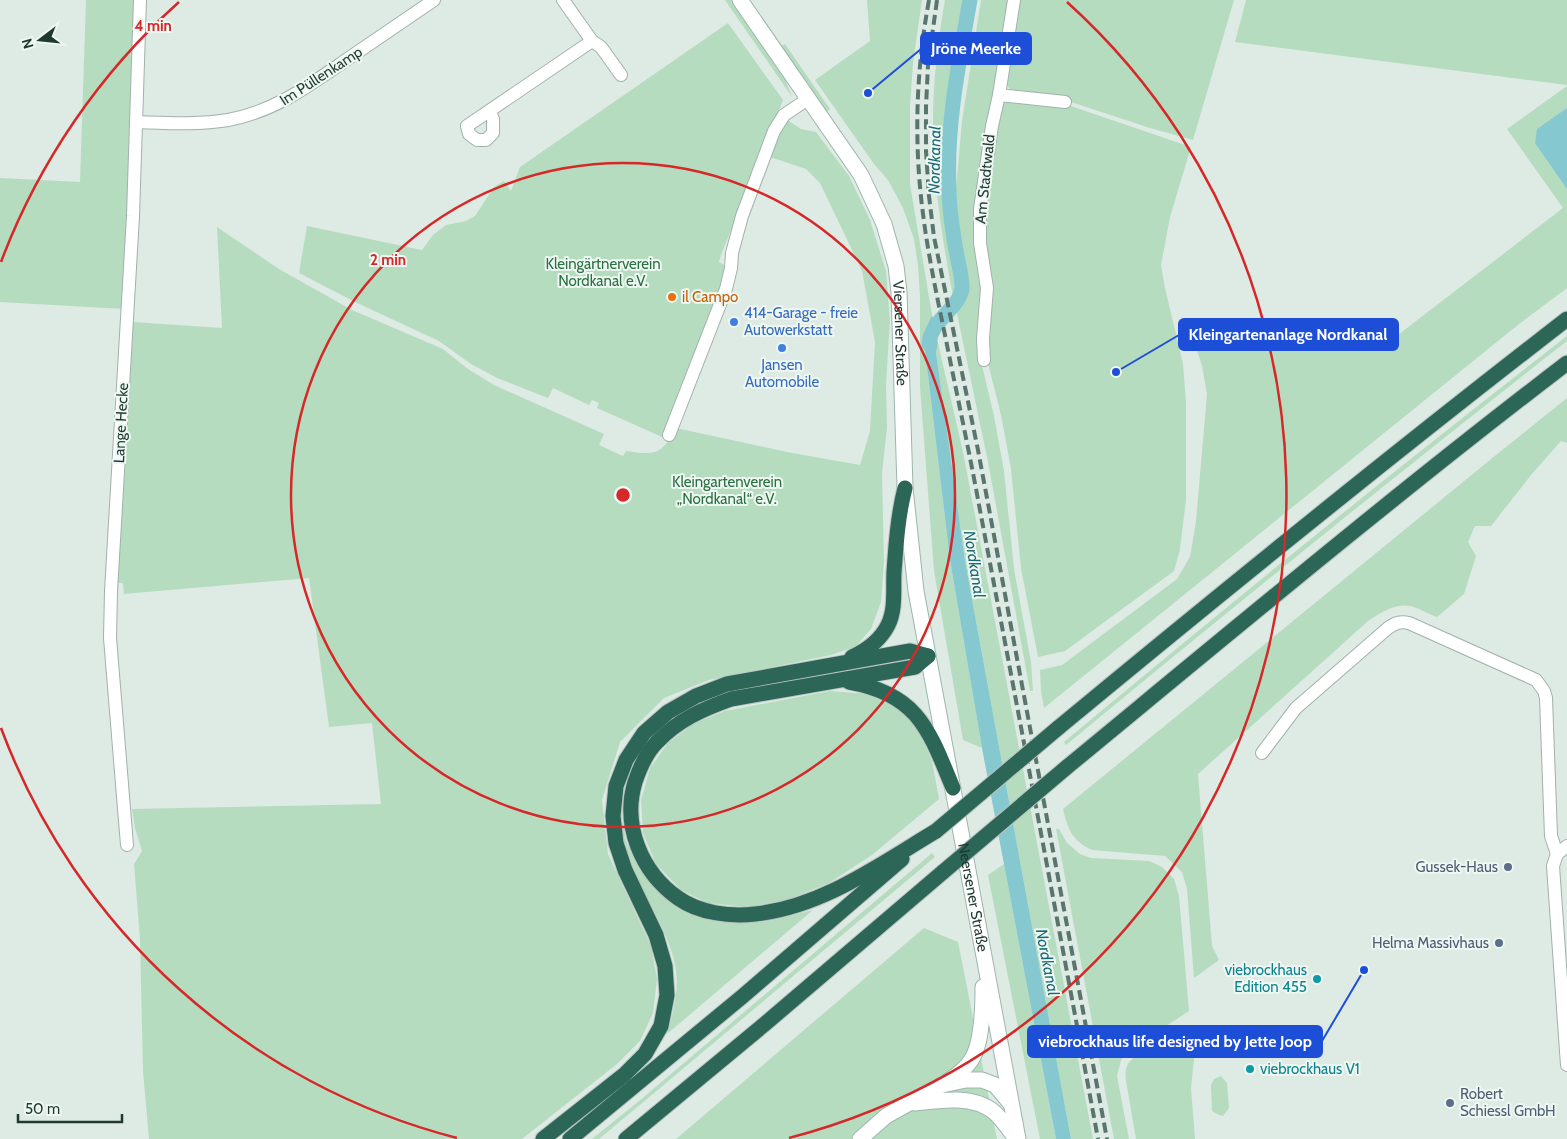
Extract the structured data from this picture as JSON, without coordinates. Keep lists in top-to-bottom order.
{
  "streets": {
    "main road": ["Viersener Straße", "Neersener Straße"],
    "street": ["Im Püllenkamp", "Am Stadtwald", "Lange Hecke"]
  },
  "crossings": [
    ["Im Püllenkamp", "Lange Hecke"],
    ["Viersener Straße", "Neersener Straße"]
  ],
  "water": ["Nordkanal"],
  "parks": ["Kleingärtnerverein Nordkanal e.V.", "Kleingartenverein „Nordkanal“ e.V."],
  "places": [
    "Jröne Meerke",
    "il Campo",
    "414-Garage - freie Autowerkstatt",
    "Jansen Automobile",
    "Kleingartenanlage Nordkanal",
    "Gussek-Haus",
    "Helma Massivhaus",
    "viebrockhaus life designed by Jette Joop",
    "viebrockhaus Edition 455",
    "viebrockhaus V1",
    "Robert Schiessl GmbH"
  ],
  "scale_bar": "50 m",
  "north": "left",
  "rings": ["4 min", "2 min"]
}
